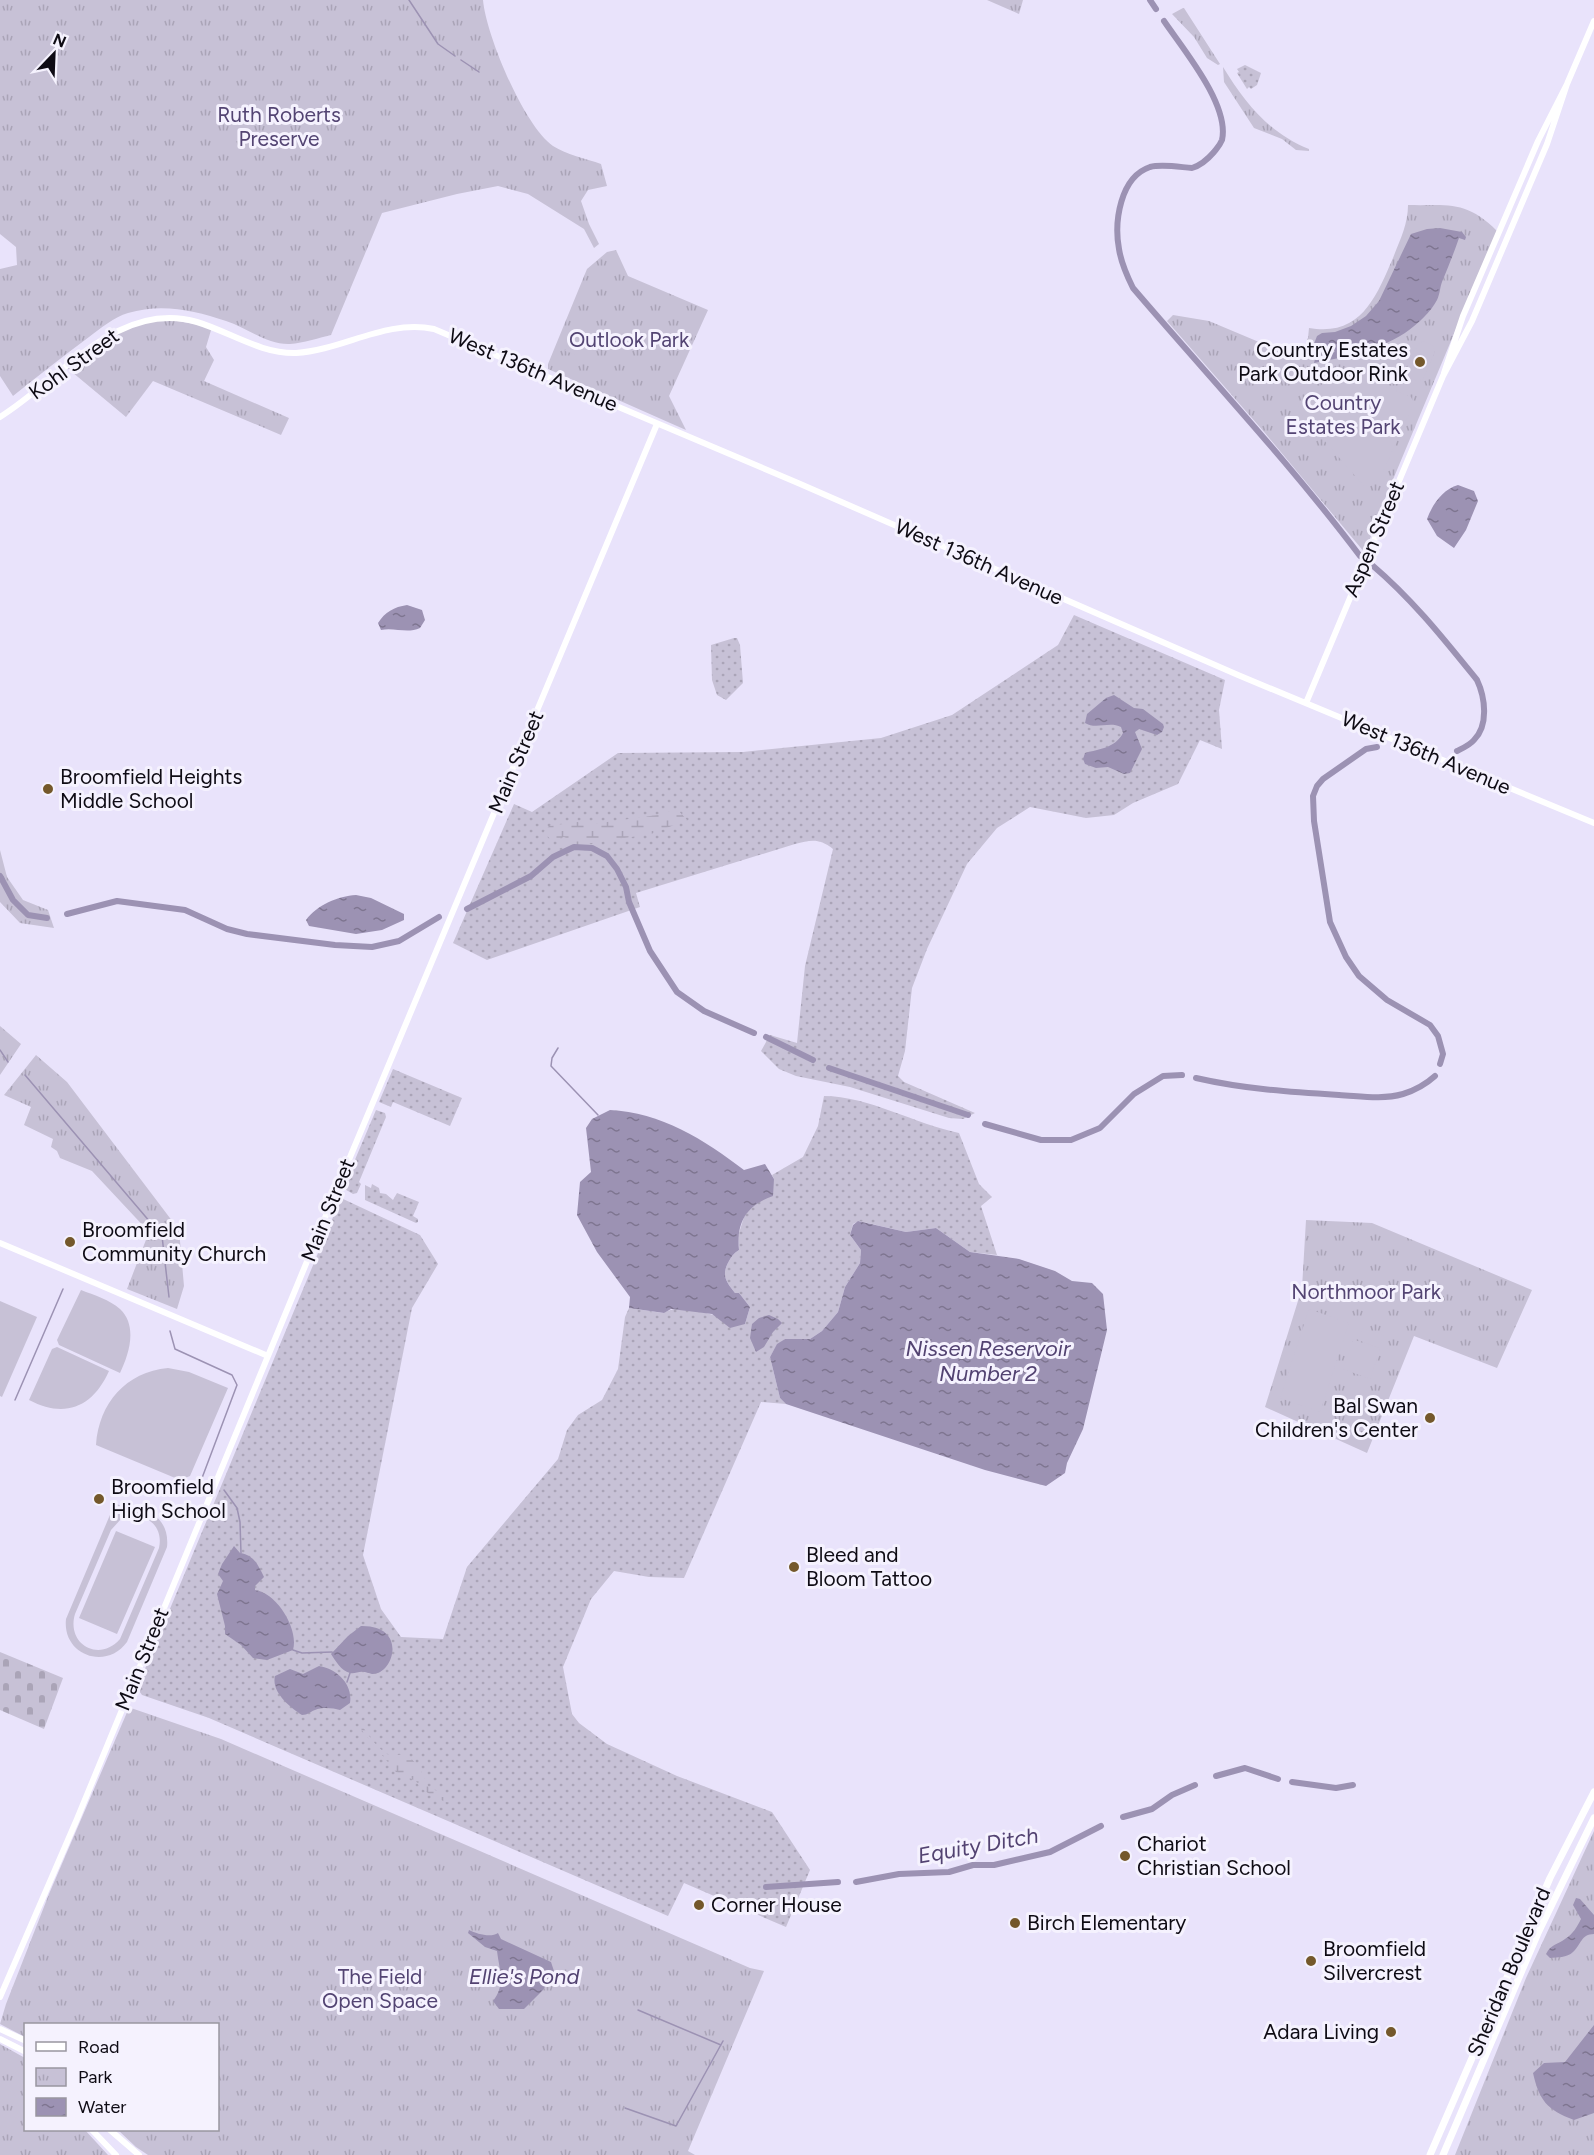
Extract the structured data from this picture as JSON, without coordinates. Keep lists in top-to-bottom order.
{
  "streets": {
    "main road": [
      "Kohl Street",
      "West 136th Avenue",
      "Aspen Street",
      "Main Street",
      "Sheridan Boulevard"
    ]
  },
  "crossings": [
    ["Kohl Street", "West 136th Avenue"],
    ["West 136th Avenue", "Aspen Street"],
    ["West 136th Avenue", "Main Street"]
  ],
  "water": ["Nissen Reservoir Number 2", "Equity Ditch", "Ellie's Pond"],
  "parks": [
    "Ruth Roberts Preserve",
    "Outlook Park",
    "Country Estates Park",
    "Northmoor Park",
    "The Field Open Space"
  ],
  "places": [
    "Country Estates Park Outdoor Rink",
    "Broomfield Heights Middle School",
    "Broomfield Community Church",
    "Bal Swan Children's Center",
    "Broomfield High School",
    "Bleed and Bloom Tattoo",
    "Chariot Christian School",
    "Corner House",
    "Birch Elementary",
    "Broomfield Silvercrest",
    "Adara Living"
  ],
  "legend": ["Road", "Park", "Water"],
  "north": "top right"
}
